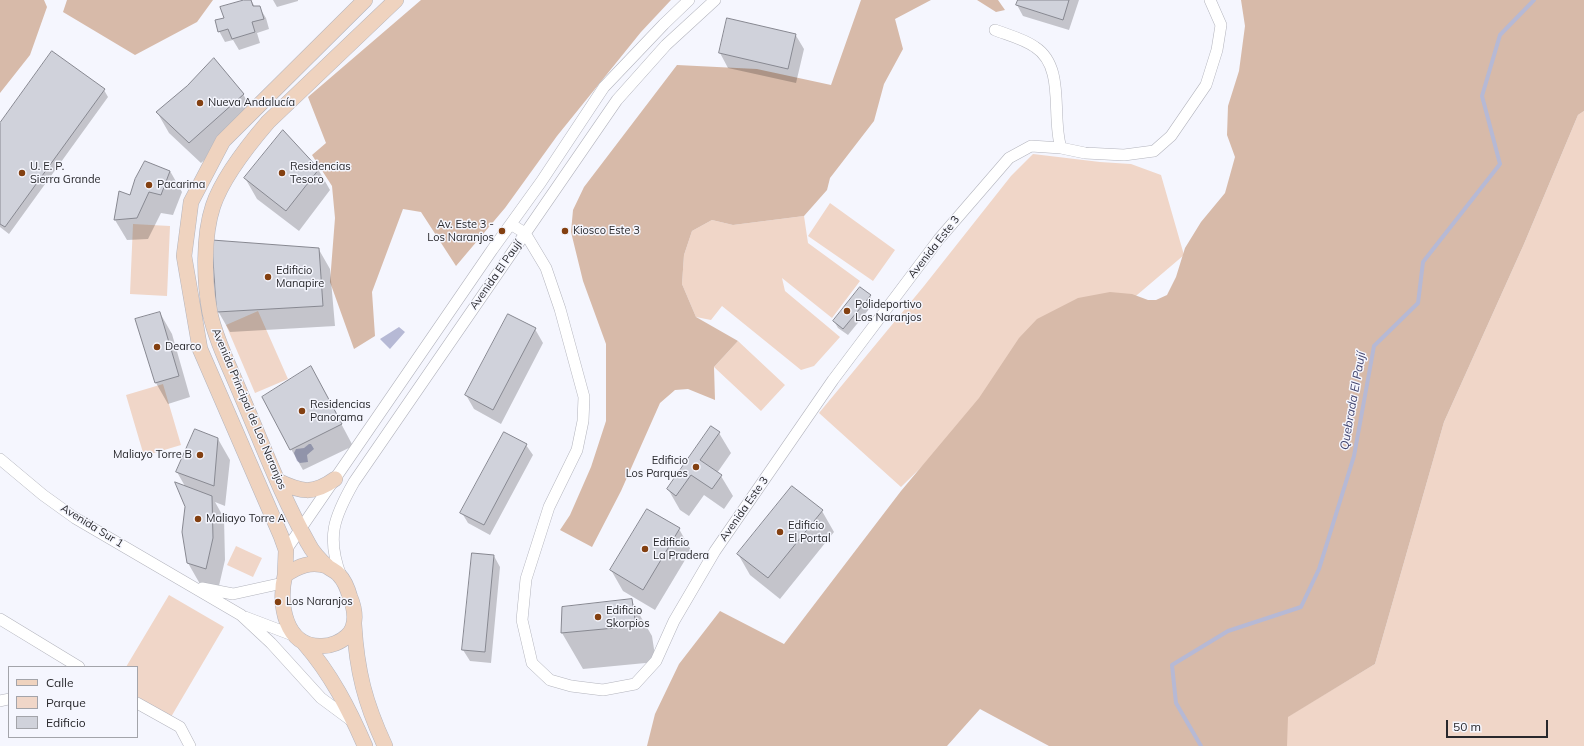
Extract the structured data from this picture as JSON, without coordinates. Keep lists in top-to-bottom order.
{
  "streets": {
    "main road": ["Avenida Principal de Los Naranjos"],
    "street": ["Avenida Este 3", "Avenida El Paují", "Avenida Sur 1"]
  },
  "crossings": [
    ["Avenida Este 3", "Avenida El Paují"],
    ["Avenida El Paují", "Avenida Principal de Los Naranjos"],
    ["Avenida El Paují", "Avenida Sur 1"],
    ["Avenida Principal de Los Naranjos", "Avenida Sur 1"]
  ],
  "water": ["Quebrada El Paují"],
  "places": [
    "Nueva Andalucía",
    "U. E. P. Sierra Grande",
    "Residencias Tesoro",
    "Pacarima",
    "Av. Este 3 - Los Naranjos",
    "Kiosco Este 3",
    "Edificio Manapire",
    "Polideportivo Los Naranjos",
    "Dearco",
    "Residencias Panorama",
    "Maliayo Torre B",
    "Edificio Los Parques",
    "Maliayo Torre A",
    "Edificio El Portal",
    "Edificio La Pradera",
    "Los Naranjos",
    "Edificio Skorpios"
  ],
  "legend": ["Calle", "Parque", "Edificio"],
  "scale_bar": "50 m"
}
